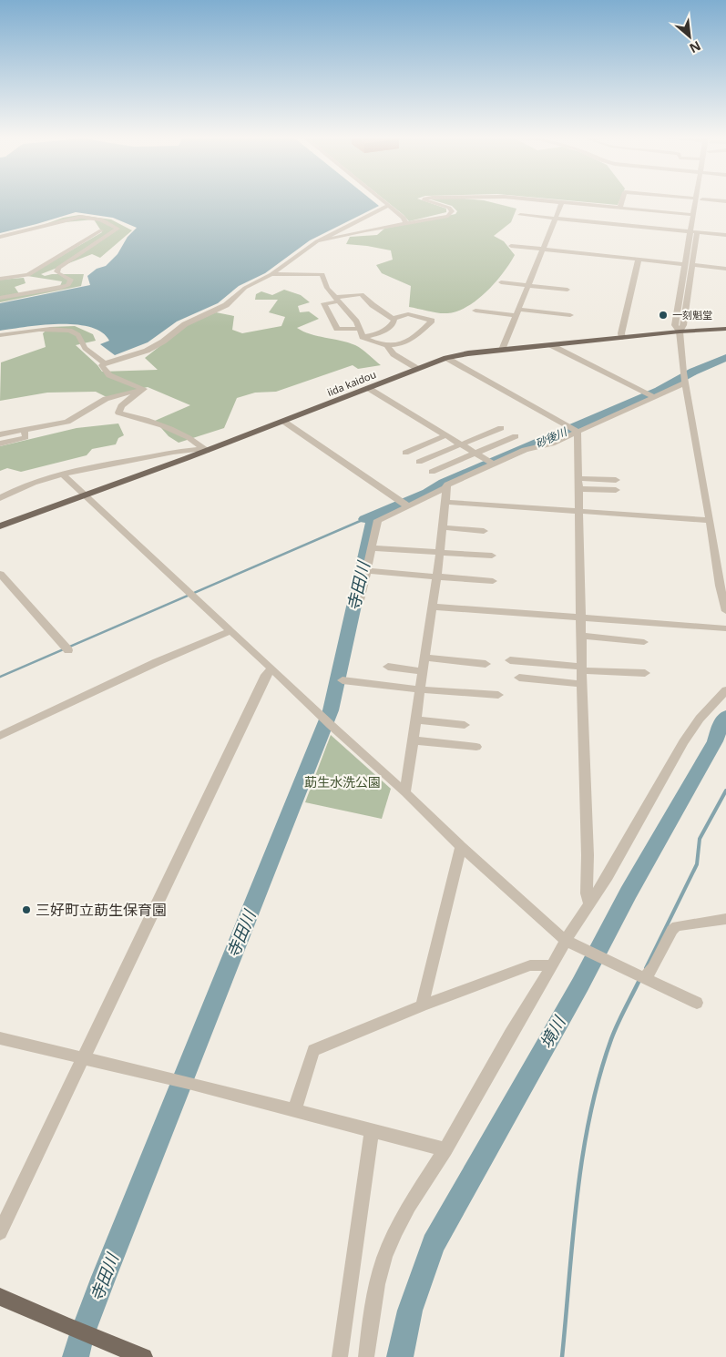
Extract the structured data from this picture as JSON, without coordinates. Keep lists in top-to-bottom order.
{
  "streets": {
    "main road": ["iida kaidou"]
  },
  "water": ["砂後川", "寺田川", "境川"],
  "parks": ["莇生水洗公園"],
  "places": ["一刻魁堂", "三好町立莇生保育園"],
  "north": "bottom right"
}
